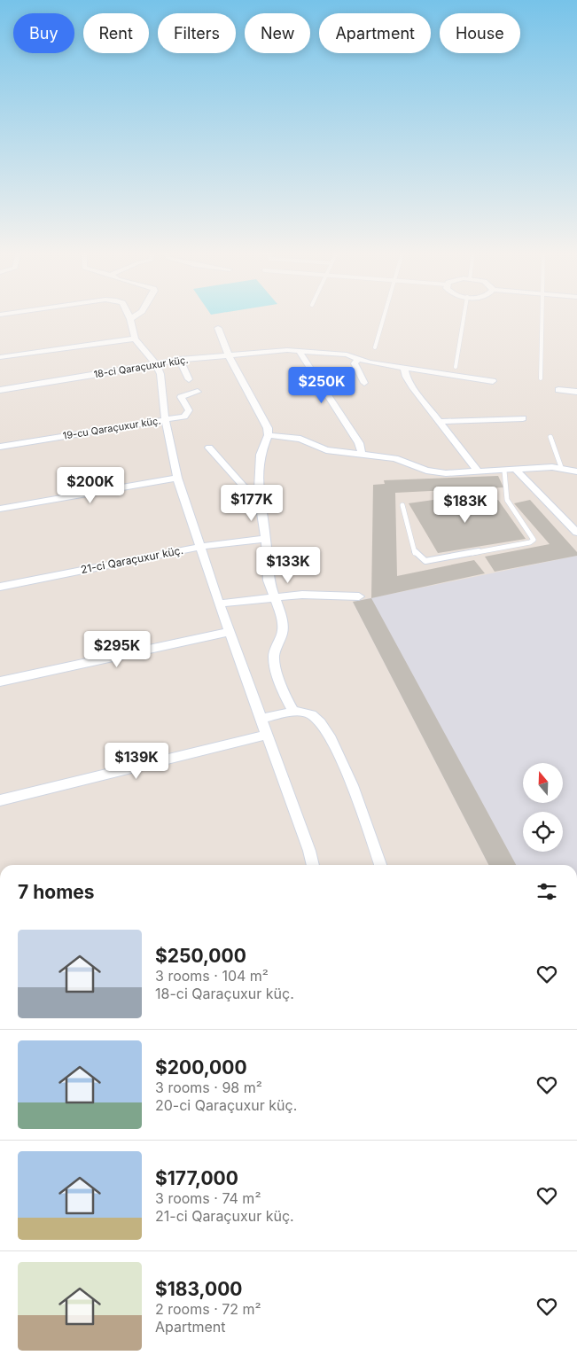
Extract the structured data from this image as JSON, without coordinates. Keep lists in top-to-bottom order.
{
  "streets": {
    "street": ["18-ci Qaraçuxur küç.", "19-cu Qaraçuxur küç.", "21-ci Qaraçuxur küç."]
  },
  "north": "top",
  "page": {
    "chip": [
      "Buy",
      "Rent",
      "Filters",
      "New",
      "Apartment",
      "House"
    ],
    "price": [
      "$250K",
      "$200K",
      "$177K",
      "$183K",
      "$133K",
      "$295K",
      "$139K"
    ],
    "heading": "7 homes",
    "list": [
      {
        "name": "$250,000",
        "note": "3 rooms · 104 m² · 18-ci Qaraçuxur küç."
      },
      {
        "name": "$200,000",
        "note": "3 rooms · 98 m² · 20-ci Qaraçuxur küç."
      },
      {
        "name": "$177,000",
        "note": "3 rooms · 74 m² · 21-ci Qaraçuxur küç."
      },
      {
        "name": "$183,000",
        "note": "2 rooms · 72 m² · Apartment"
      }
    ]
  }
}
